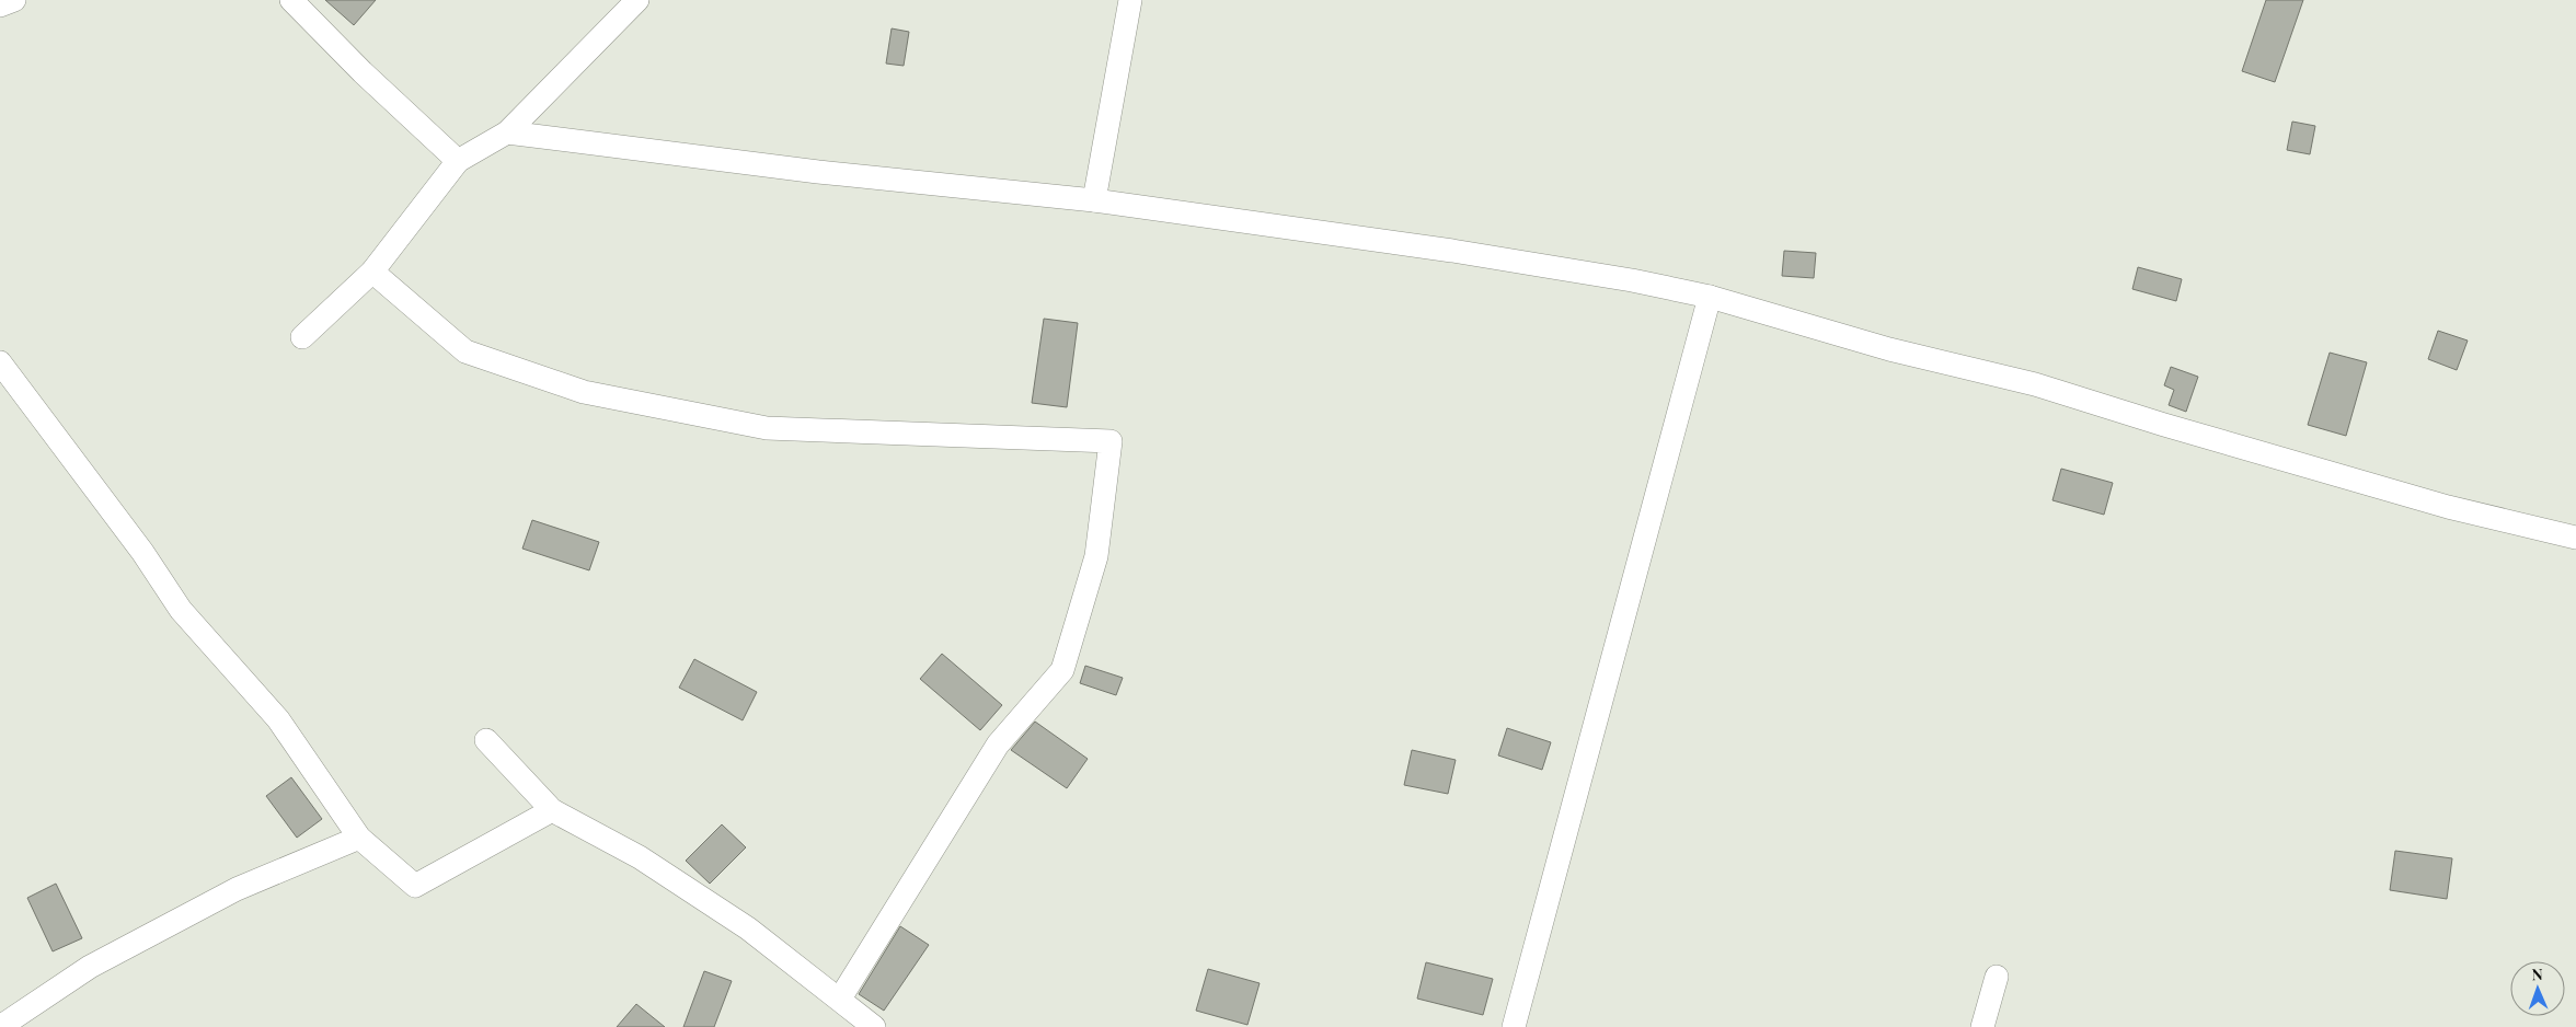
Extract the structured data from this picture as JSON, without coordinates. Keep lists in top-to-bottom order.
{
  "north": "top"
}
